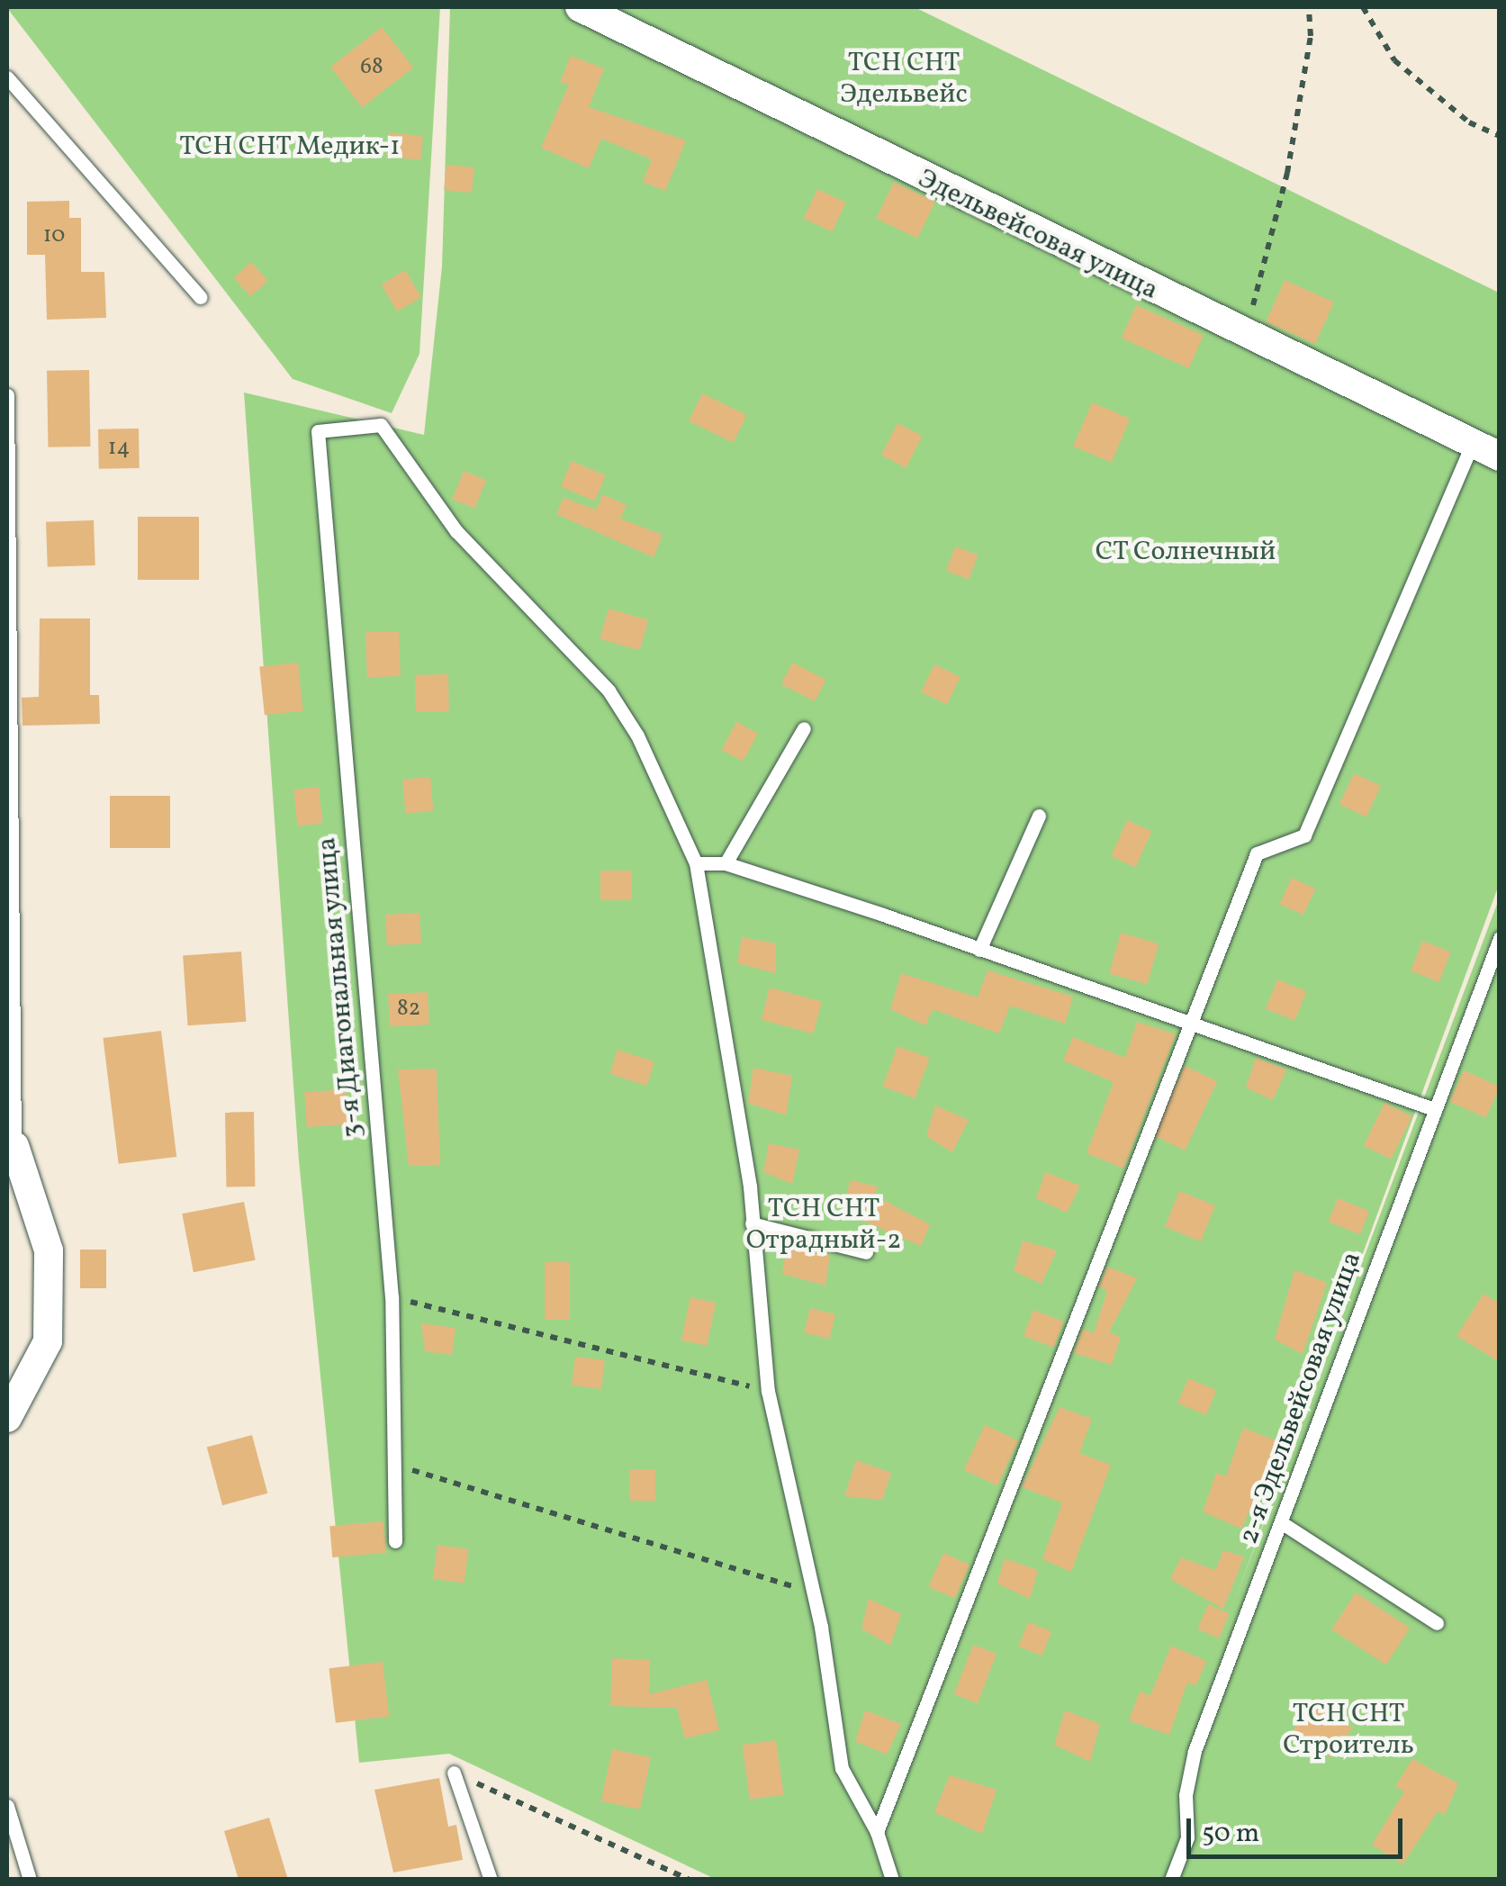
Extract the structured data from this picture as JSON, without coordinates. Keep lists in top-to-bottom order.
{
  "streets": {
    "street": ["Эдельвейсовая улица"],
    "lane": ["3-я Диагональная улица", "2-я Эдельвейсовая улица"]
  },
  "parks": [
    "ТСН СНТ Эдельвейс",
    "ТСН СНТ Медик-1",
    "СТ Солнечный",
    "ТСН СНТ Отрадный-2",
    "ТСН СНТ Строитель"
  ],
  "house_numbers": [
    "68",
    "10",
    "14",
    "82"
  ],
  "scale_bar": "50 m"
}
